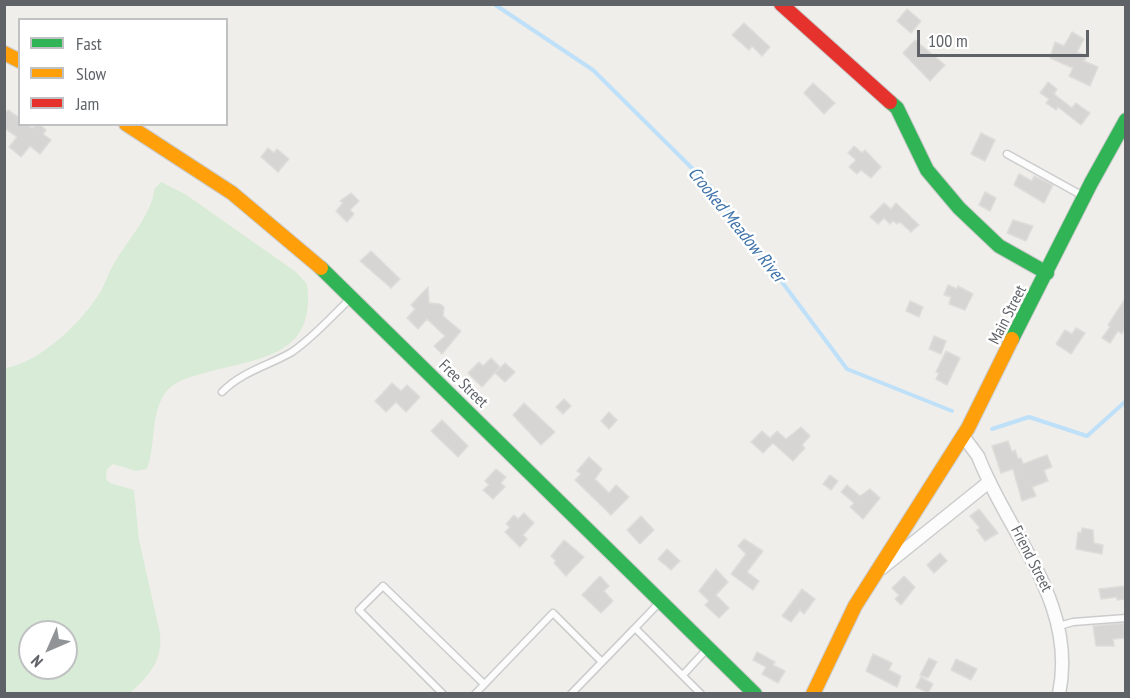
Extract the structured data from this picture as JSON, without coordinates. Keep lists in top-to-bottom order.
{
  "streets": {
    "street": ["Main Street", "Free Street", "Friend Street"]
  },
  "crossings": [
    ["Main Street", "Friend Street"]
  ],
  "water": ["Crooked Meadow River"],
  "legend": ["Fast", "Slow", "Jam"],
  "scale_bar": "100 m",
  "north": "bottom left"
}
